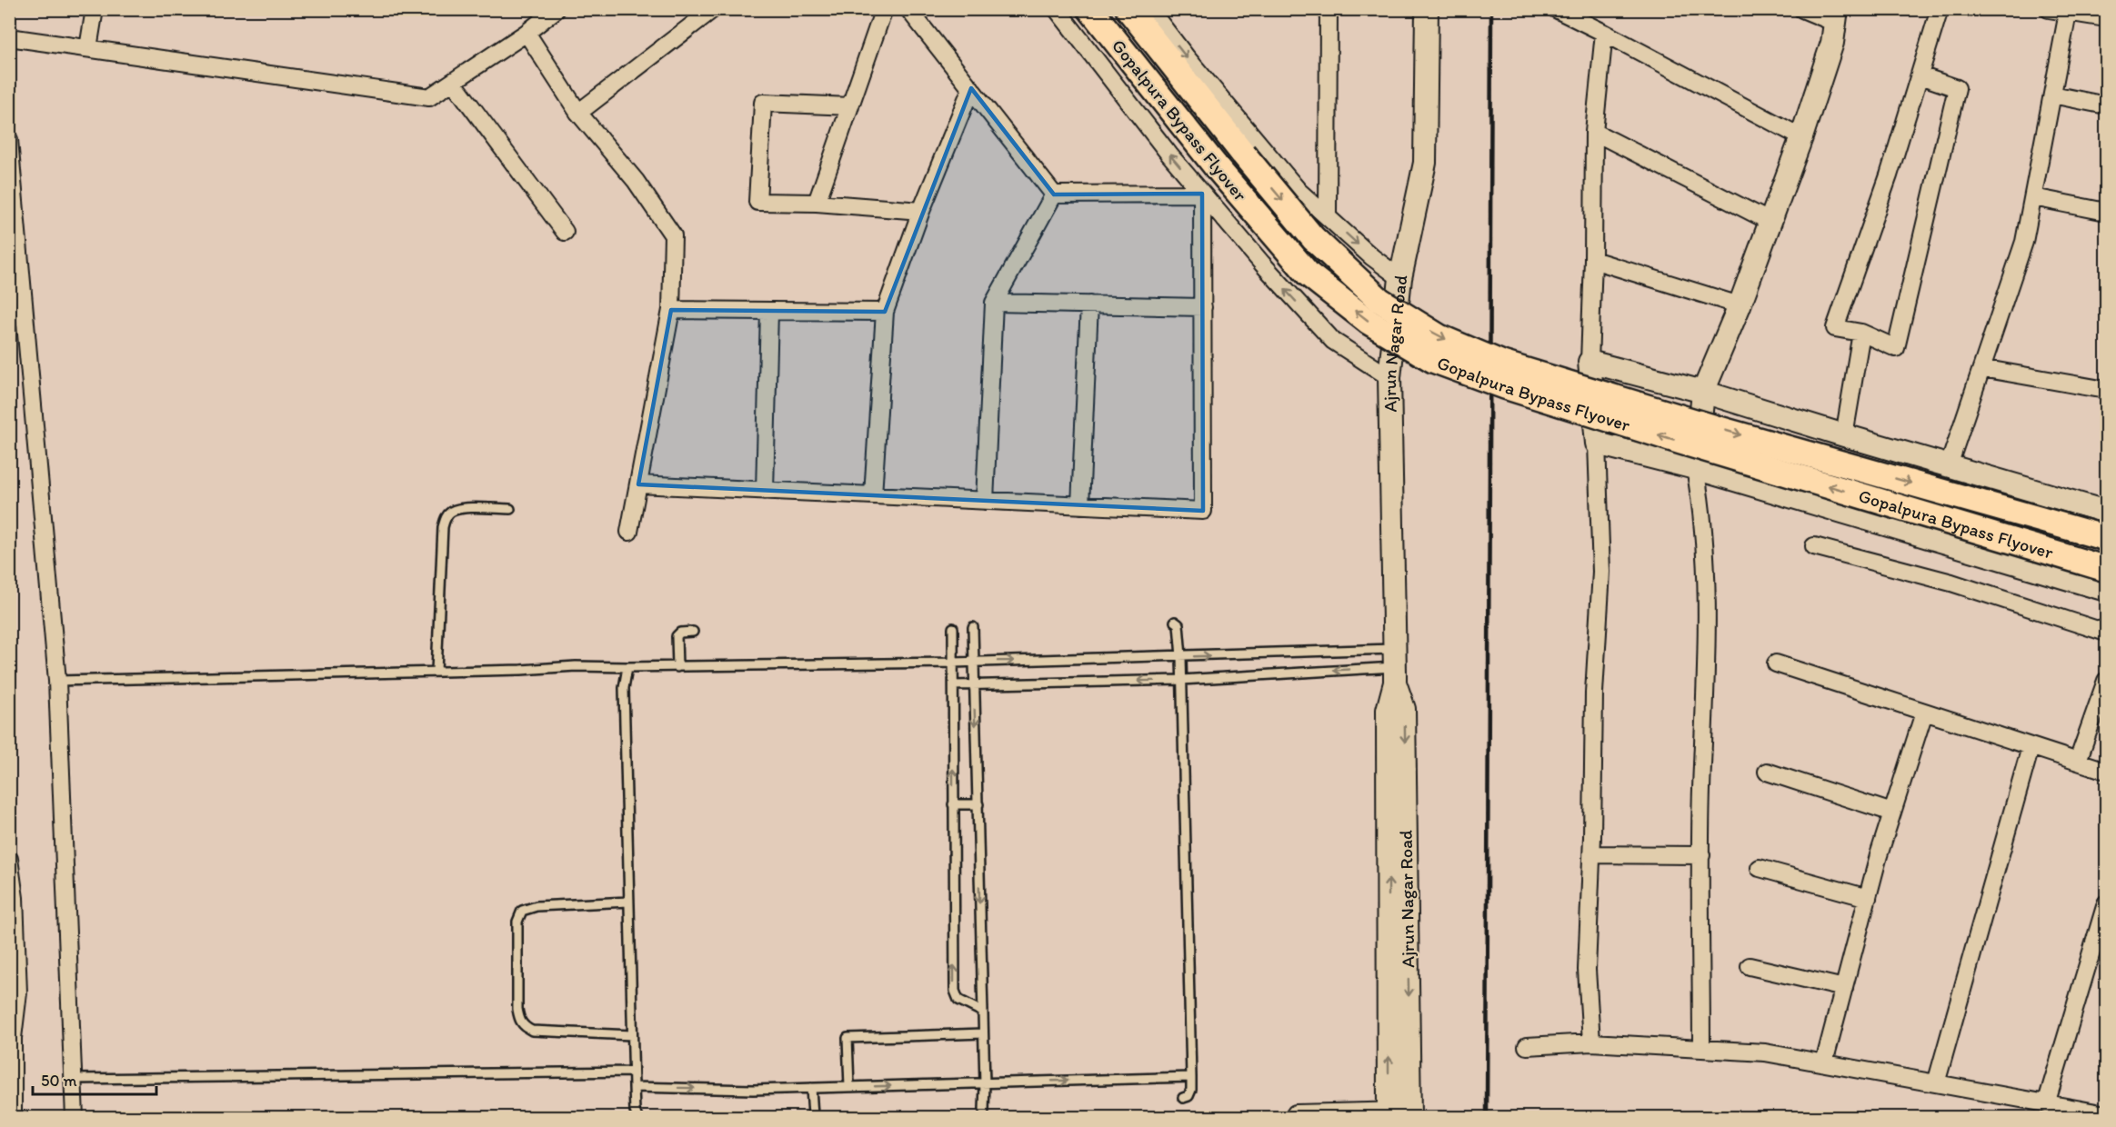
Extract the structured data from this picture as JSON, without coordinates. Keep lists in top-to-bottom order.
{
  "streets": {
    "main road": ["Gopalpura Bypass Flyover"],
    "street": ["Ajrun Nagar Road"]
  },
  "scale_bar": "50 m"
}
